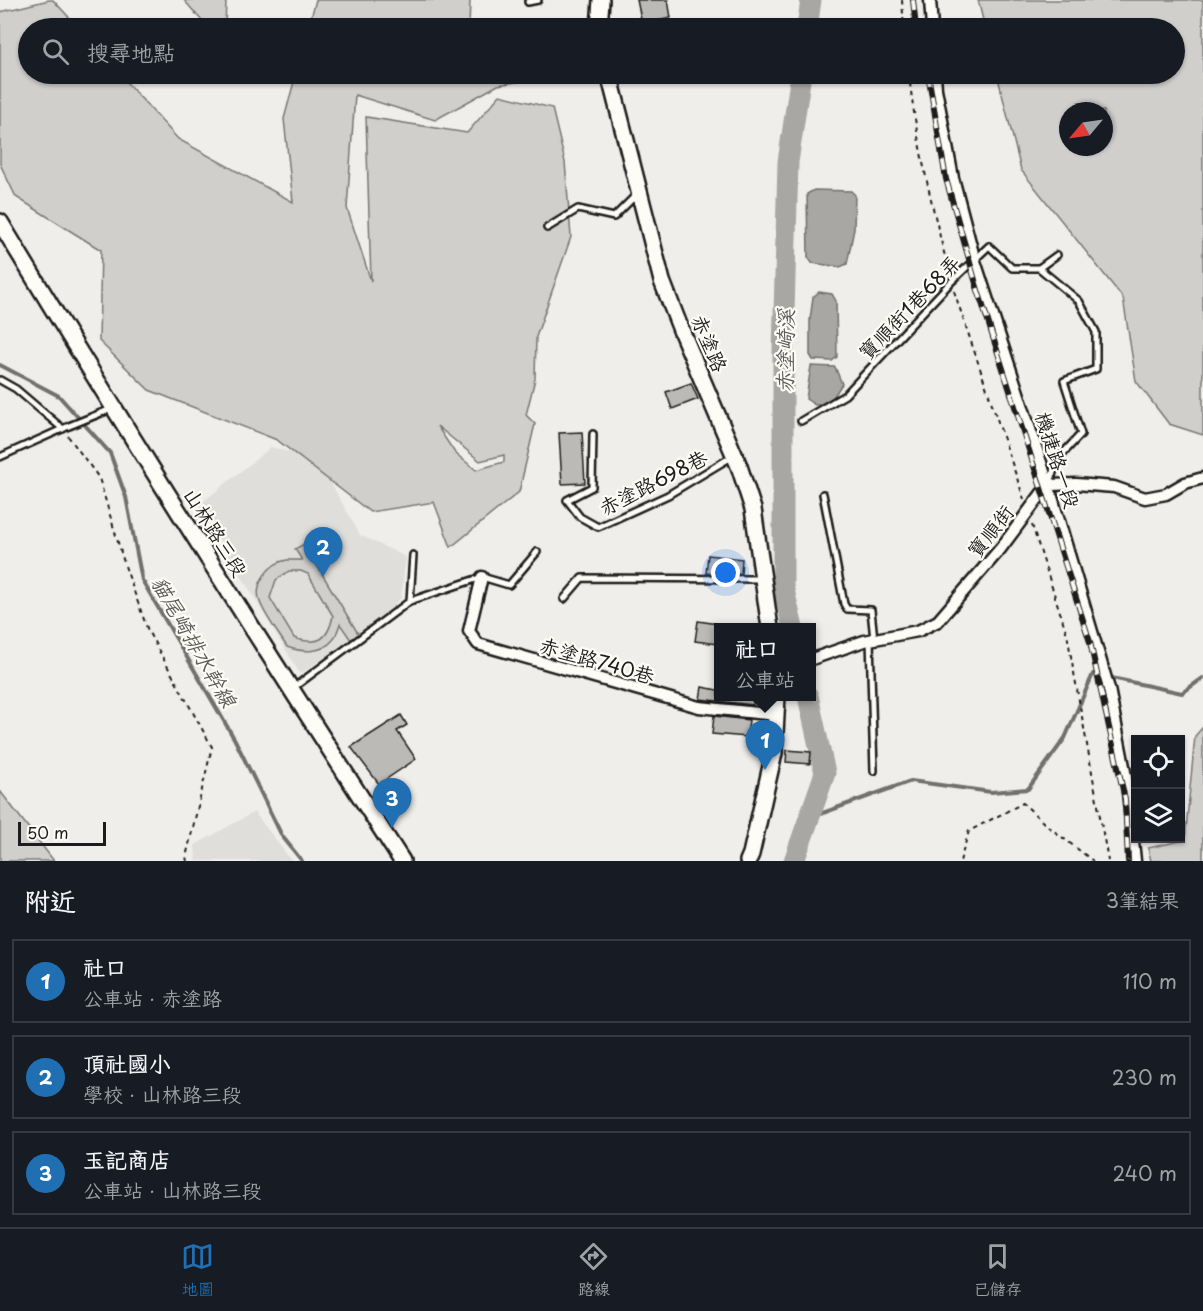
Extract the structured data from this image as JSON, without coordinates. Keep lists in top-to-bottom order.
{
  "streets": {
    "street": [
      "赤塗路",
      "機捷路一段",
      "寶順街",
      "山林路三段",
      "赤塗路740巷"
    ],
    "lane": ["寶順街1巷68弄", "赤塗路698巷"]
  },
  "crossings": [
    ["寶順街1巷68弄", "機捷路一段"],
    ["赤塗路", "赤塗路698巷"],
    ["機捷路一段", "寶順街"]
  ],
  "water": ["赤塗崎溪", "貓尾崎排水幹線"],
  "scale_bar": "50 m",
  "north": "bottom left",
  "page": {
    "search": "搜尋地點",
    "pins": ["2", "1", "3"],
    "popup": ["社口", "公車站"],
    "scale": "50 m",
    "heading": ["附近", "3筆結果"],
    "list": [
      {
        "mark": "1",
        "name": "社口",
        "note": "公車站 · 赤塗路",
        "value": "110 m"
      },
      {
        "mark": "2",
        "name": "頂社國小",
        "note": "學校 · 山林路三段",
        "value": "230 m"
      },
      {
        "mark": "3",
        "name": "玉記商店",
        "note": "公車站 · 山林路三段",
        "value": "240 m"
      }
    ],
    "nav": ["地圖", "路線", "已儲存"]
  }
}
